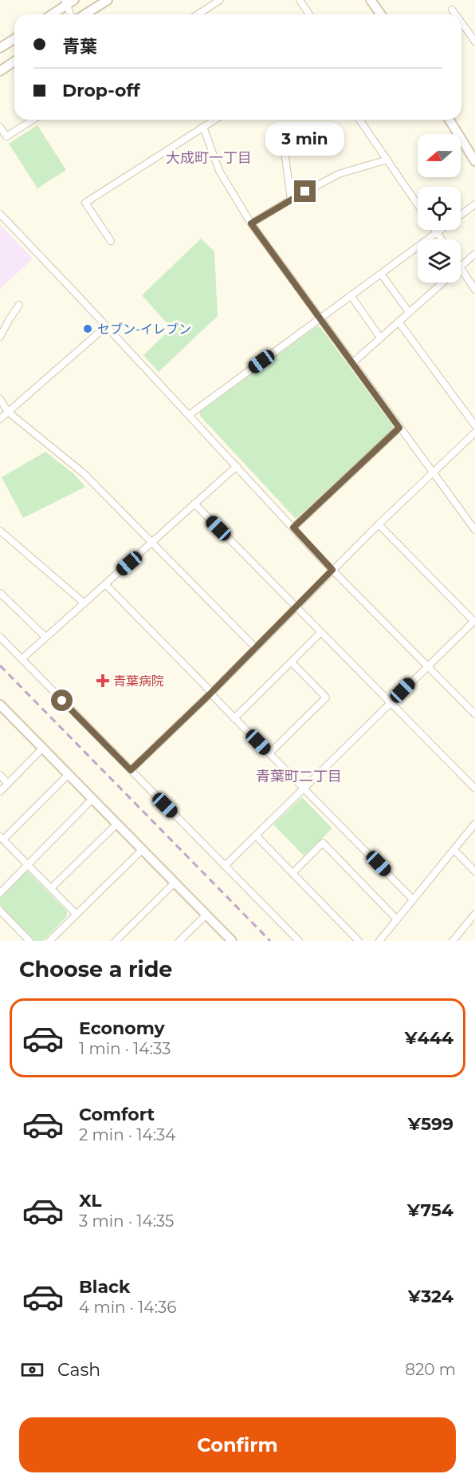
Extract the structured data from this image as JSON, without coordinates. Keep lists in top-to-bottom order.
{
  "districts": ["大成町一丁目", "青葉町二丁目"],
  "places": {
    "other": ["セブン-イレブン"],
    "health": ["青葉病院"]
  },
  "north": "left",
  "page": {
    "banner": ["青葉", "Drop-off"],
    "bubble": "3 min",
    "heading": "Choose a ride",
    "list": [
      {
        "name": "Economy",
        "note": "1 min · 14:33",
        "value": "¥444"
      },
      {
        "name": "Comfort",
        "note": "2 min · 14:34",
        "value": "¥599"
      },
      {
        "name": "XL",
        "note": "3 min · 14:35",
        "value": "¥754"
      },
      {
        "name": "Black",
        "note": "4 min · 14:36",
        "value": "¥324"
      }
    ],
    "pay": ["Cash", "820 m"],
    "buttons": "Confirm"
  }
}
